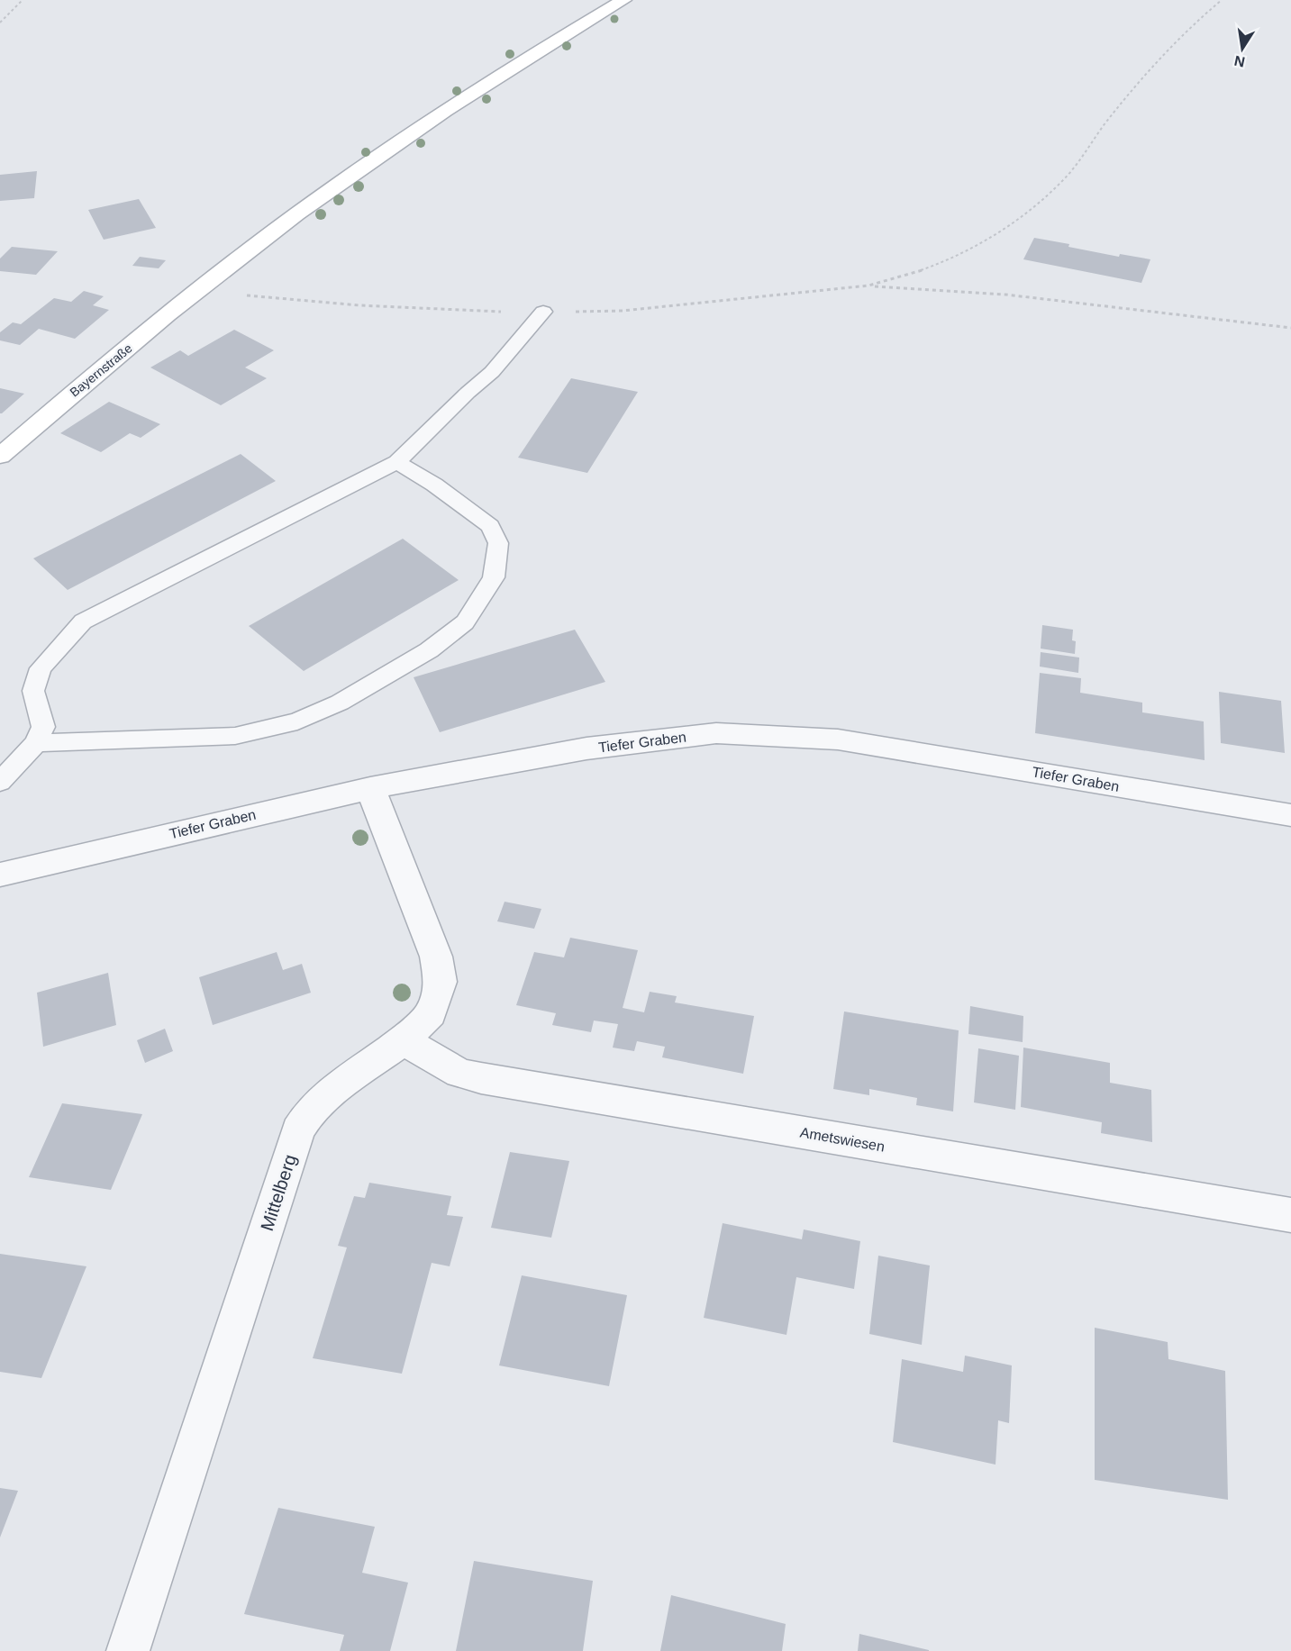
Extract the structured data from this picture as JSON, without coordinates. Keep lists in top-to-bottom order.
{
  "streets": {
    "street": [
      "Bayernstraße",
      "Tiefer Graben",
      "Ametswiesen",
      "Mittelberg"
    ]
  },
  "crossings": [
    ["Tiefer Graben", "Mittelberg"],
    ["Ametswiesen", "Mittelberg"]
  ],
  "north": "bottom"
}
